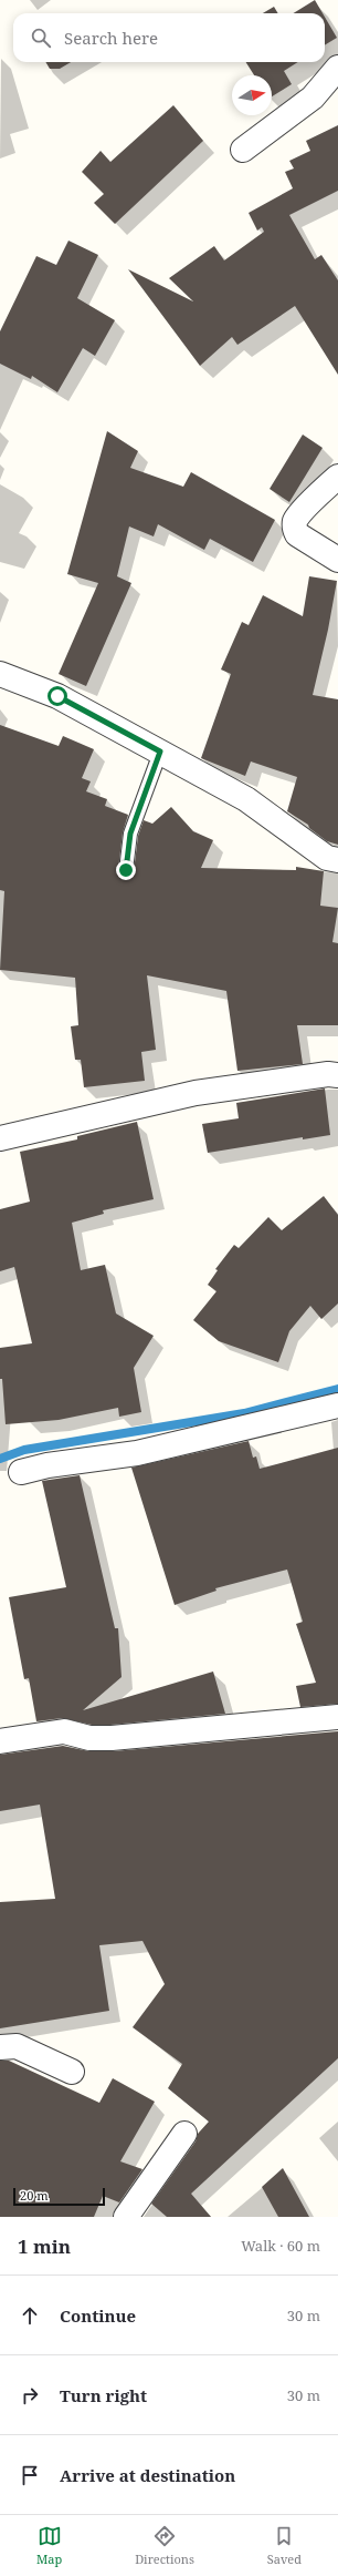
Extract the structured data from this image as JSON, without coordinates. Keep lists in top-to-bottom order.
{
  "scale_bar": "20 m",
  "north": "right",
  "page": {
    "search": "Search here",
    "scale": "20 m",
    "heading": ["1 min", "Walk · 60 m"],
    "list": [
      ["Continue", "30 m"],
      ["Turn right", "30 m"],
      "Arrive at destination"
    ],
    "nav": ["Map", "Directions", "Saved"]
  }
}
